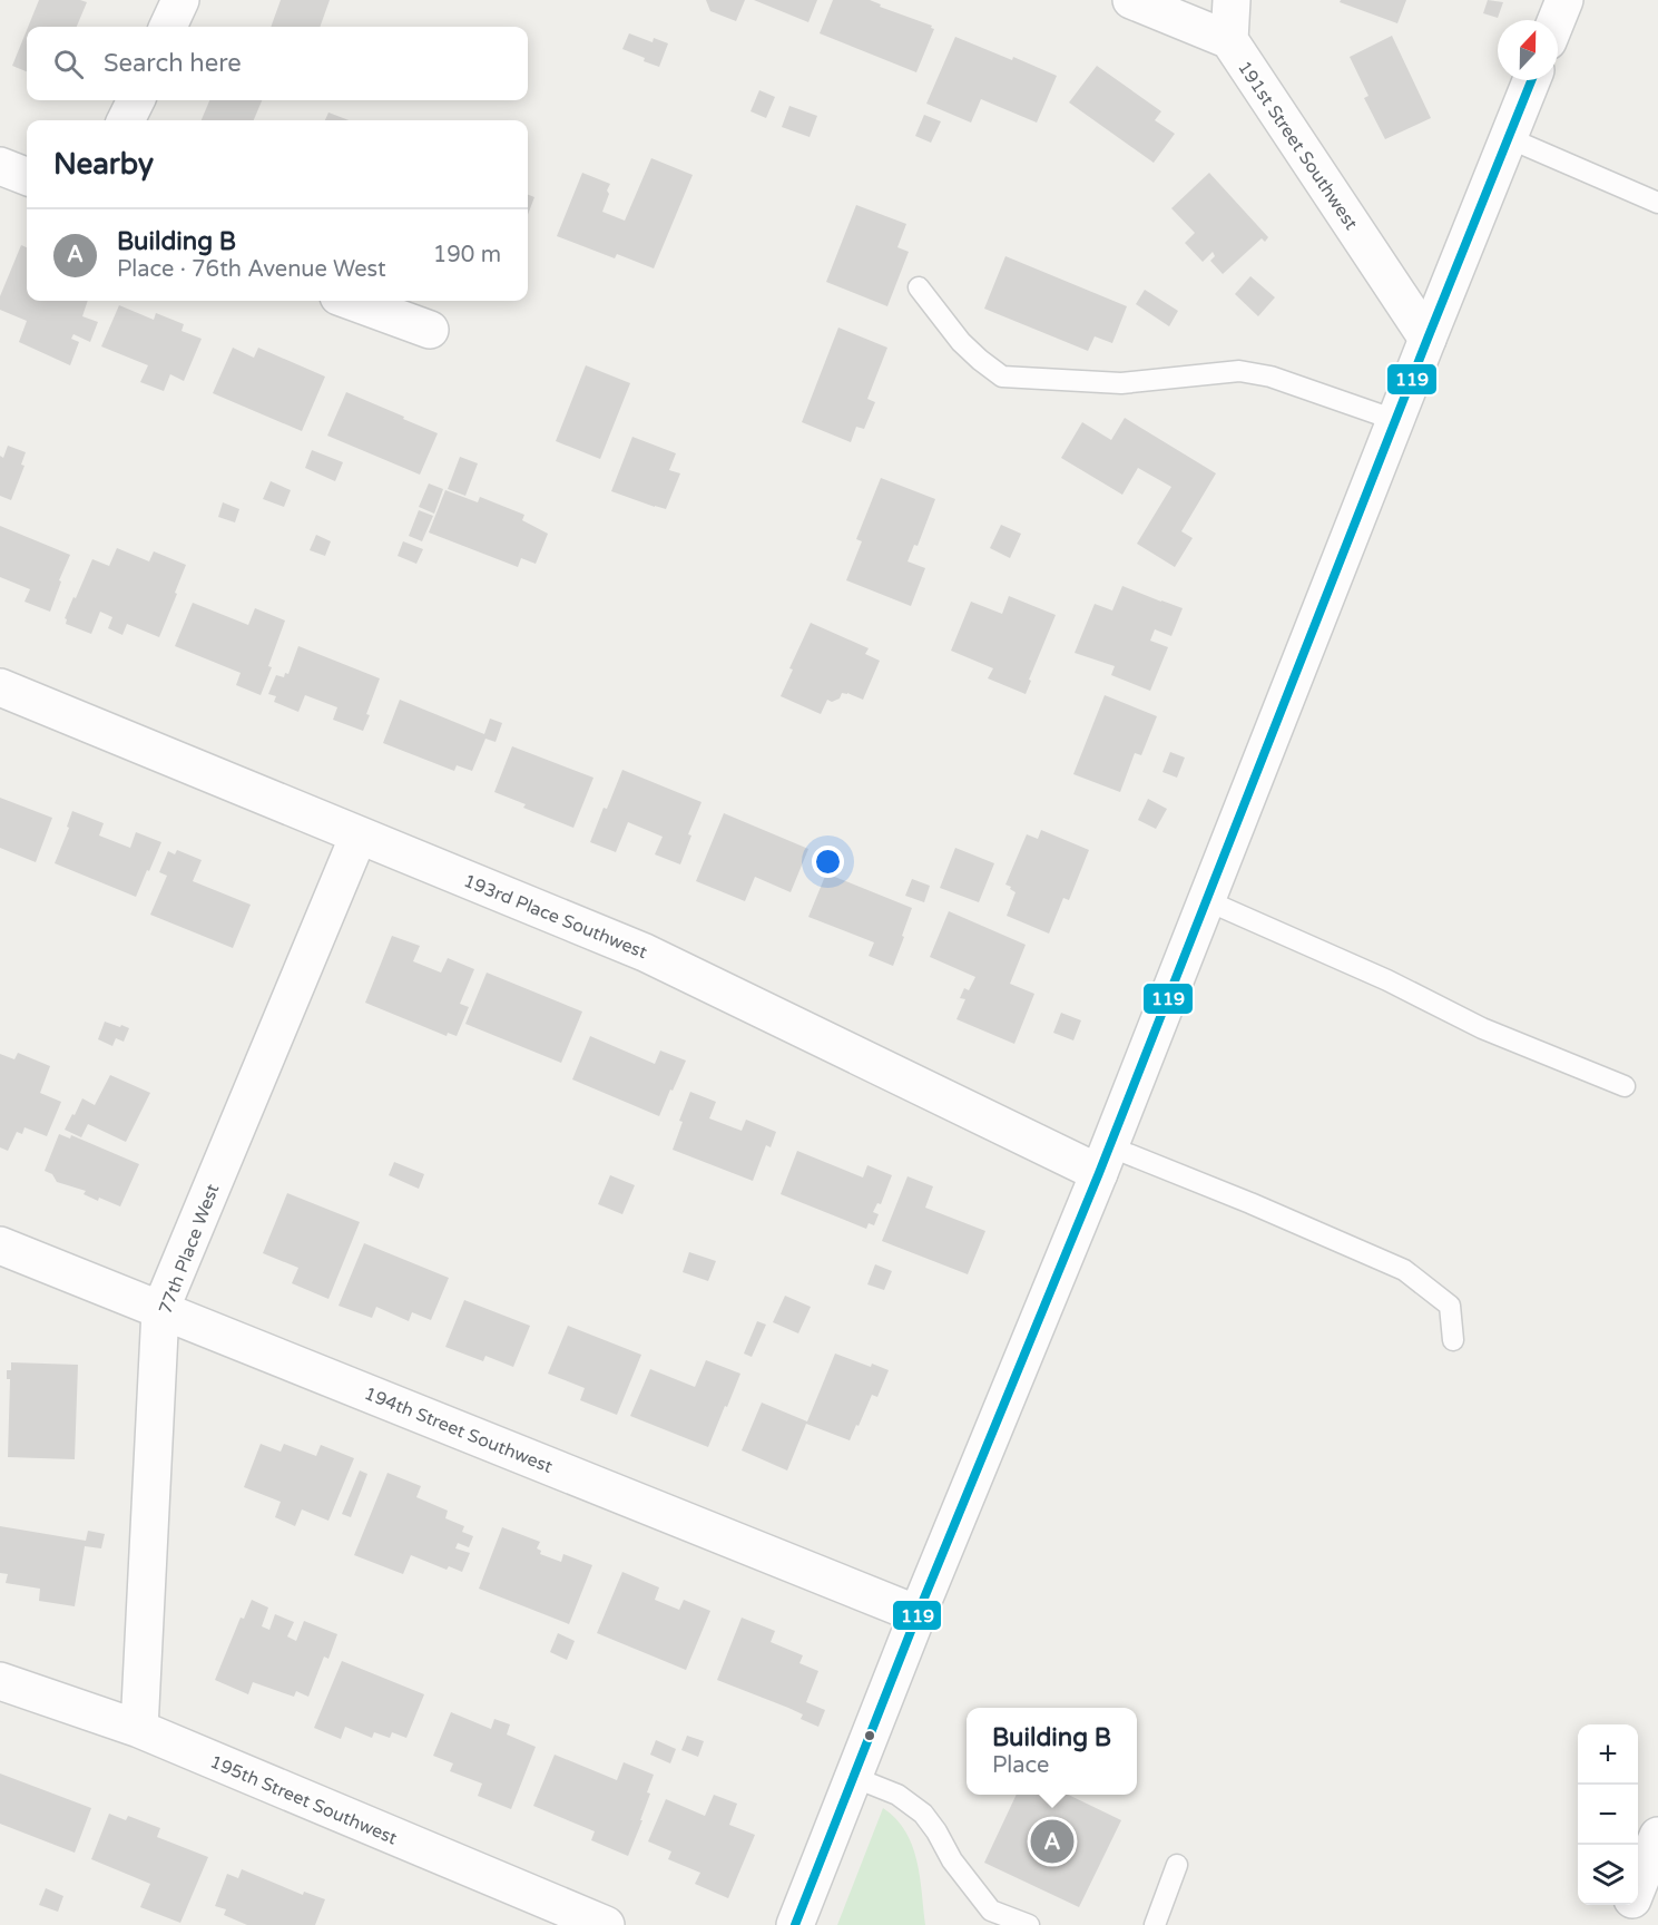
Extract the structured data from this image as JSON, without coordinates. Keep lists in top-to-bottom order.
{
  "streets": {
    "street": [
      "191st Street Southwest",
      "193rd Place Southwest",
      "77th Place West",
      "194th Street Southwest",
      "195th Street Southwest"
    ]
  },
  "crossings": [
    ["193rd Place Southwest", "77th Place West"],
    ["77th Place West", "194th Street Southwest"],
    ["77th Place West", "195th Street Southwest"]
  ],
  "lines": ["transit line 119"],
  "north": "top",
  "page": {
    "search": "Search here",
    "heading": "Nearby",
    "list": [
      {
        "mark": "A",
        "name": "Building B",
        "note": "Place · 76th Avenue West",
        "value": "190 m"
      }
    ],
    "popup": ["Building B", "Place"],
    "map_buttons": ["+", "−"],
    "pins": "A"
  }
}
